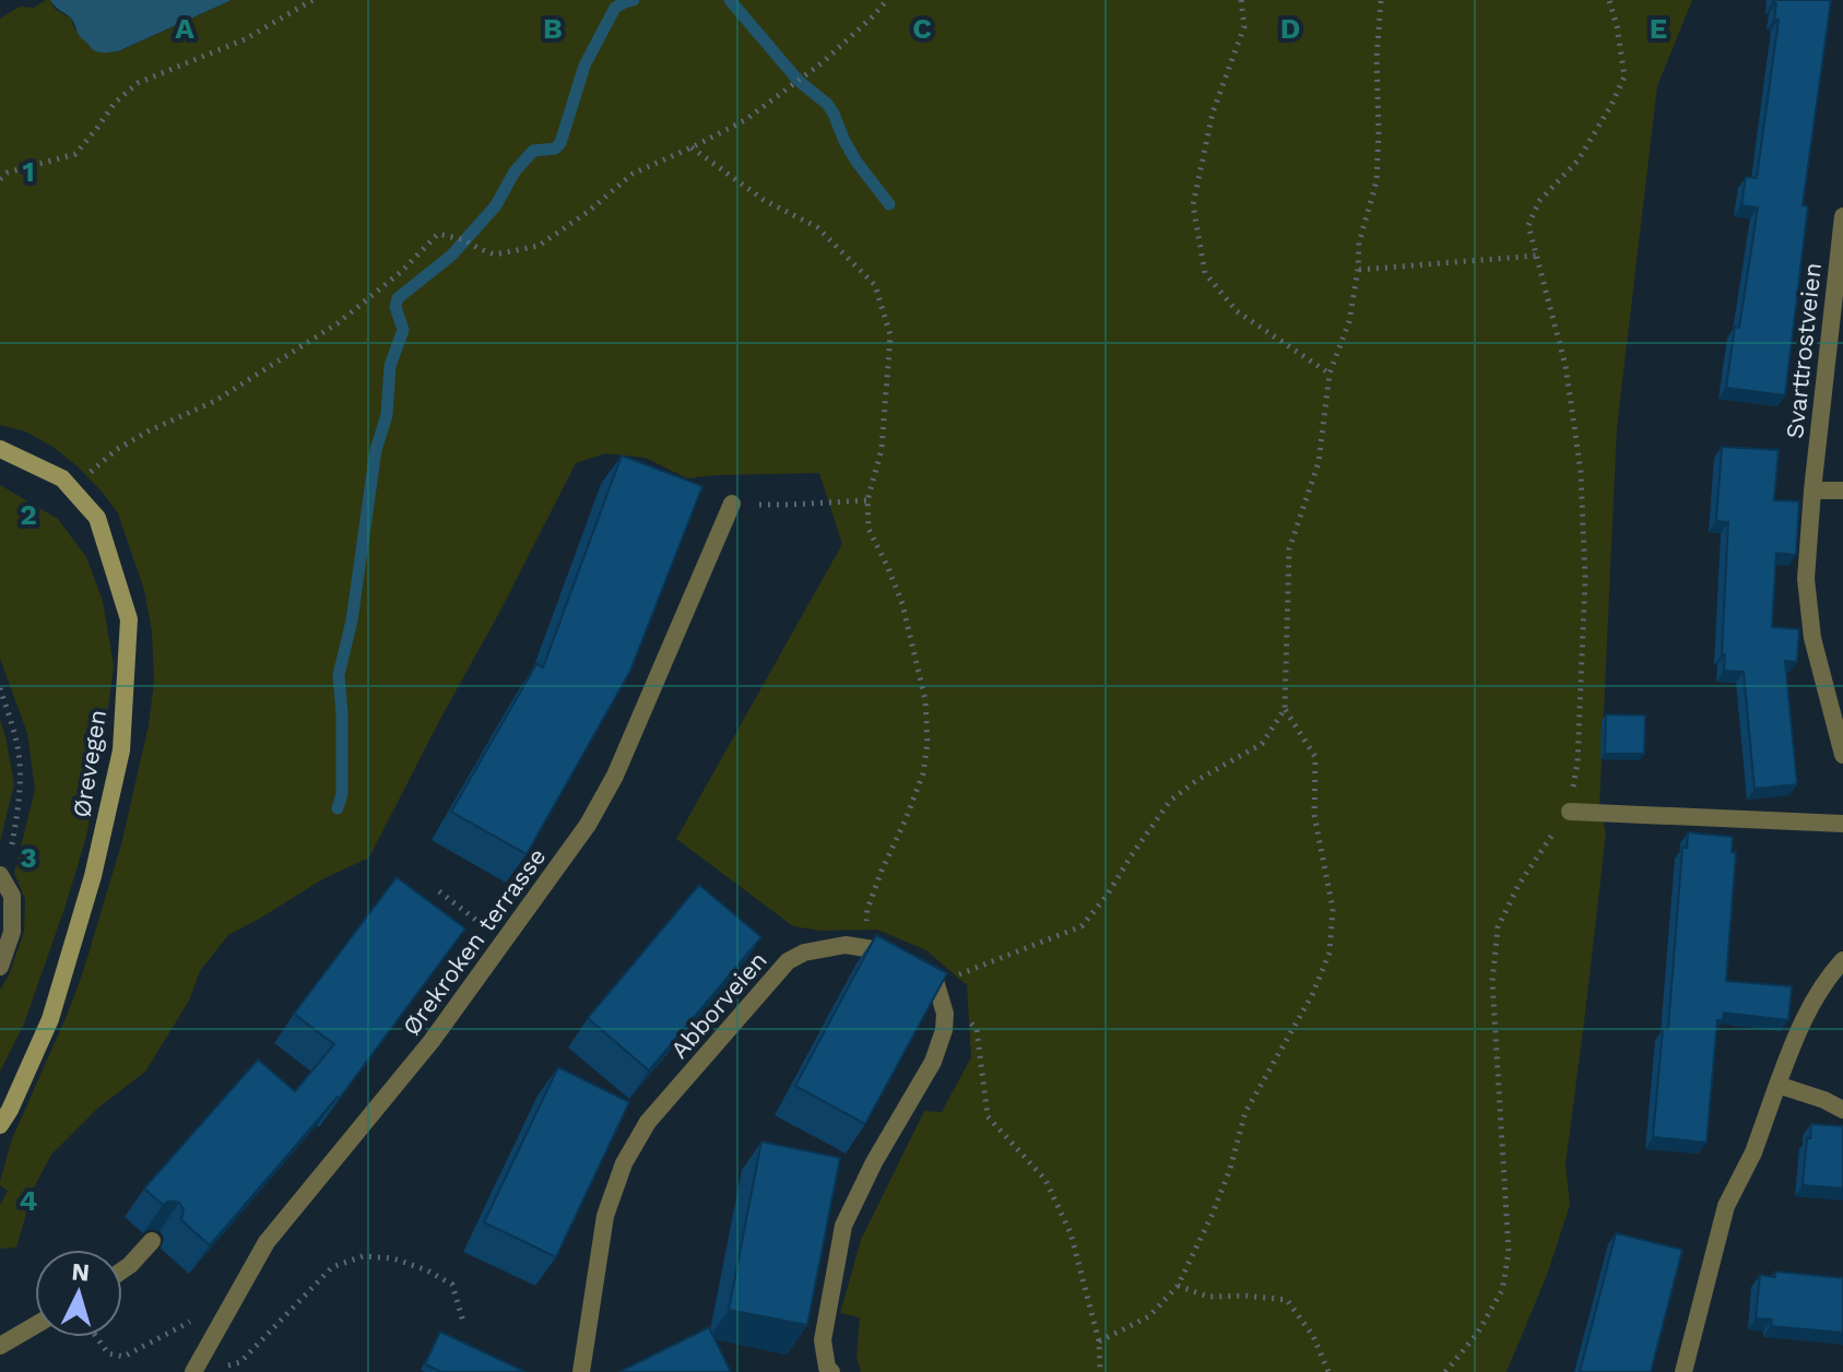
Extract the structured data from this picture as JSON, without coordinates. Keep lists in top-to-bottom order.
{
  "streets": {
    "street": [
      "Svarttrostveien",
      "Ørevegen",
      "Ørekroken terrasse",
      "Abborveien"
    ]
  },
  "north": "top",
  "grid": {
    "columns": [
      "A",
      "B",
      "C",
      "D",
      "E"
    ],
    "rows": [
      "1",
      "2",
      "3",
      "4"
    ]
  }
}
